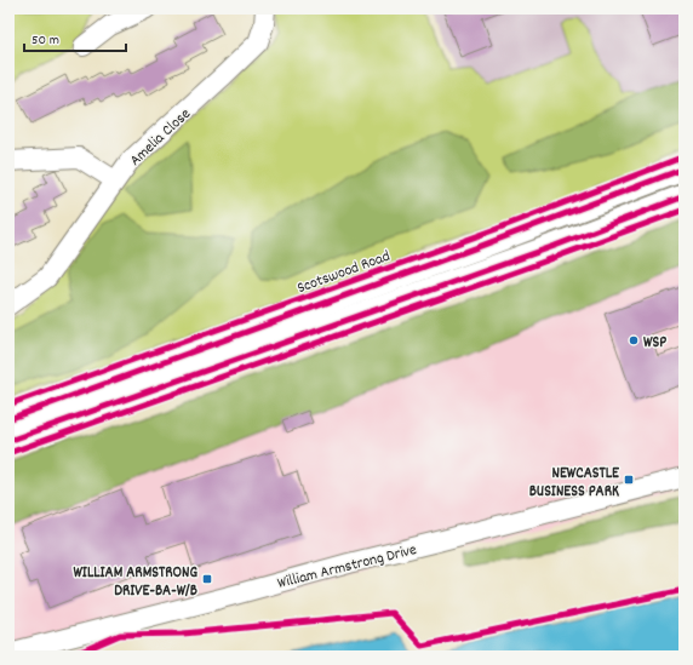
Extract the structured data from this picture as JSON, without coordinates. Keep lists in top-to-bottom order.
{
  "streets": {
    "main road": ["Scotswood Road"],
    "street": ["Amelia Close", "William Armstrong Drive"]
  },
  "places": {
    "other": ["WSP"],
    "transit": ["NEWCASTLE BUSINESS PARK", "WILLIAM ARMSTRONG DRIVE-BA-W/B"]
  },
  "scale_bar": "50 m"
}
